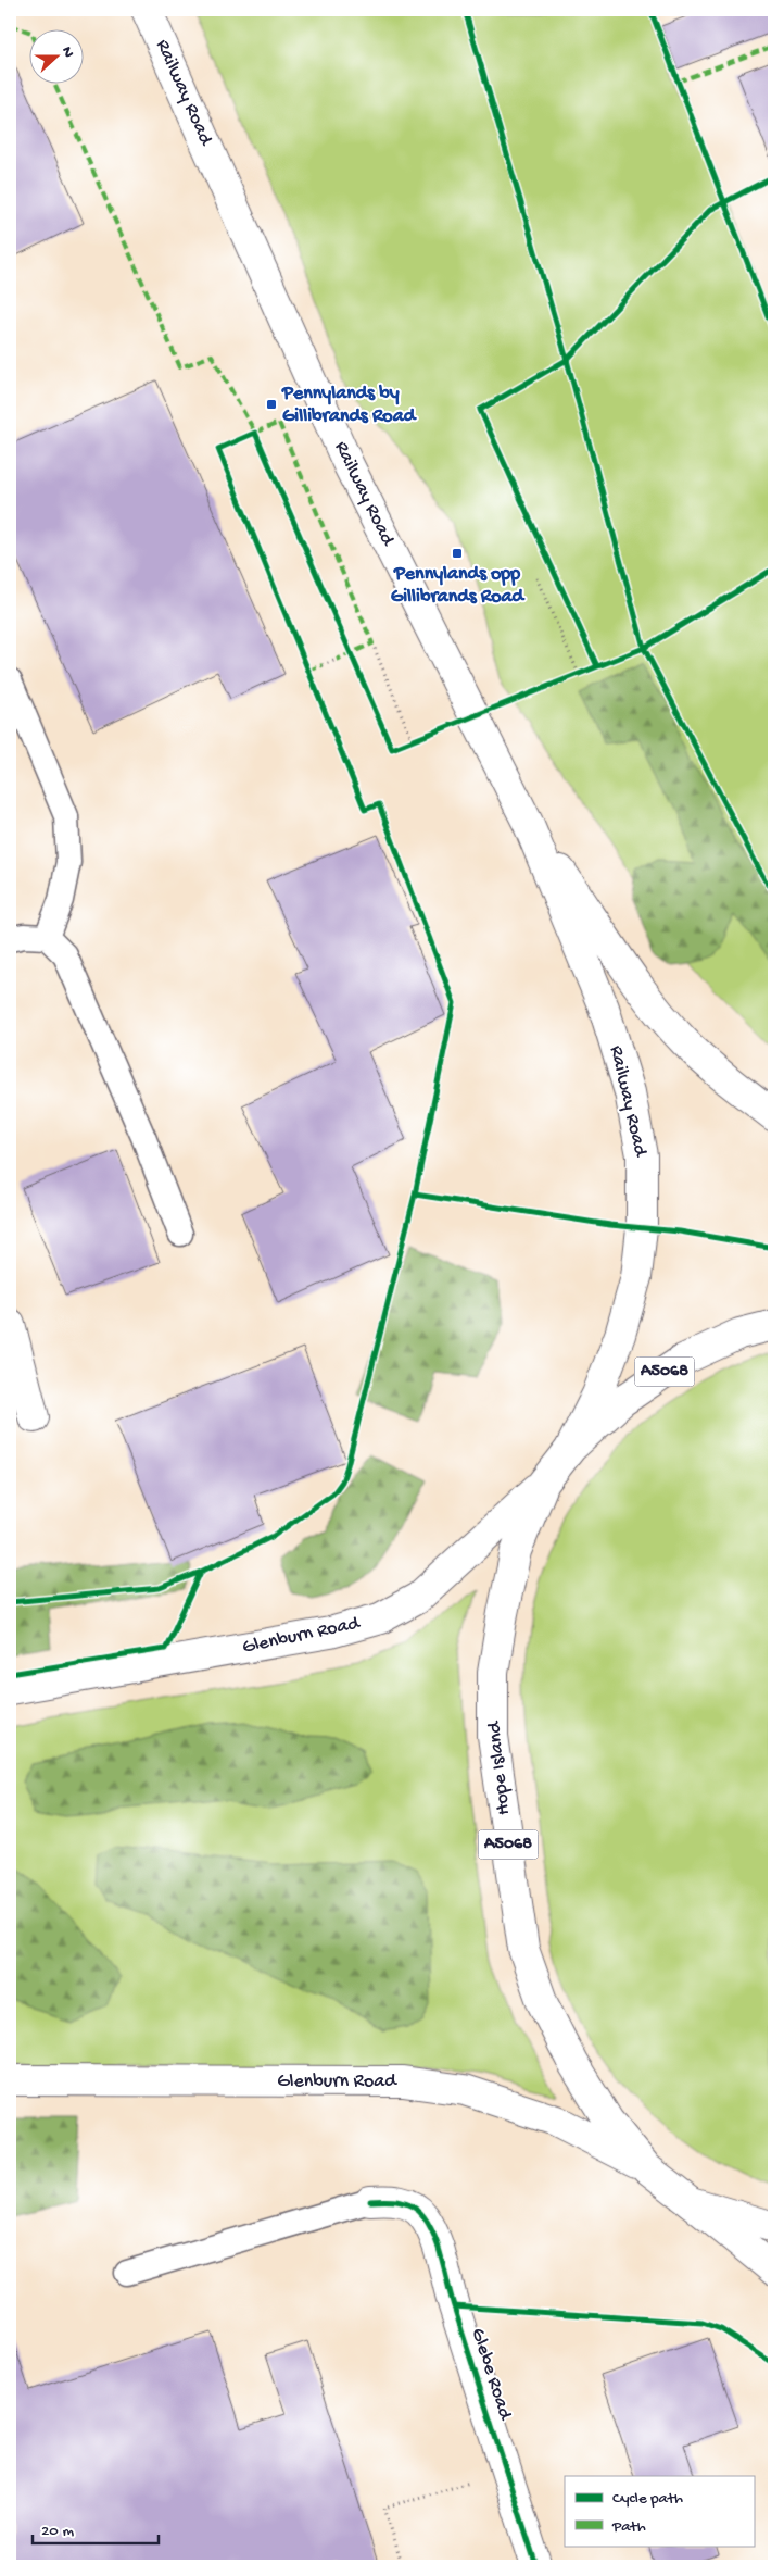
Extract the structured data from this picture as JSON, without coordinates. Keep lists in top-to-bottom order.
{
  "streets": {
    "main road": [
      "Railway Road",
      "A5068",
      "Glenburn Road",
      "Hope Island",
      "Glebe Road"
    ]
  },
  "crossings": [
    ["Railway Road", "Hope Island"],
    ["Glenburn Road", "Hope Island"]
  ],
  "places": {
    "transit": ["Pennylands by Gillibrands Road", "Pennylands opp Gillibrands Road"]
  },
  "legend": ["Cycle path", "Path"],
  "scale_bar": "20 m",
  "north": "right"
}
